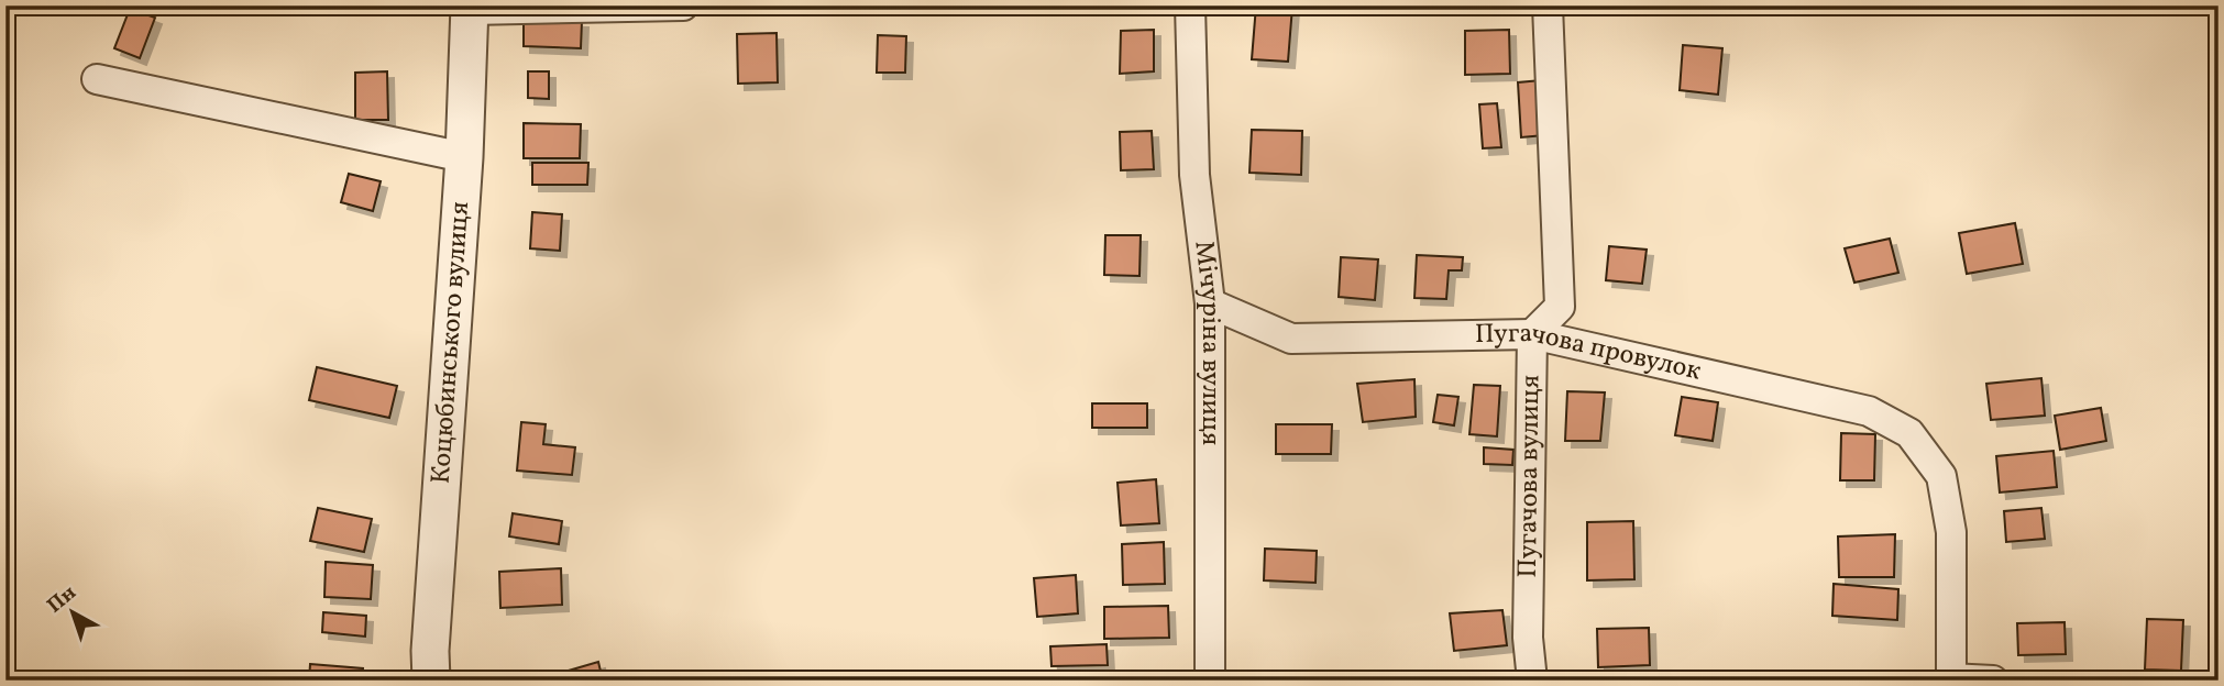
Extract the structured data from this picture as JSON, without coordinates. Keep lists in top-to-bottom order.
{
  "streets": {
    "street": [
      "Коцюбинського вулиця",
      "Мічуріна вулиця",
      "Пугачова провулок",
      "Пугачова вулиця"
    ]
  },
  "crossings": [
    ["Мічуріна вулиця", "Пугачова провулок"],
    ["Пугачова провулок", "Пугачова вулиця"]
  ],
  "north": "top left"
}
